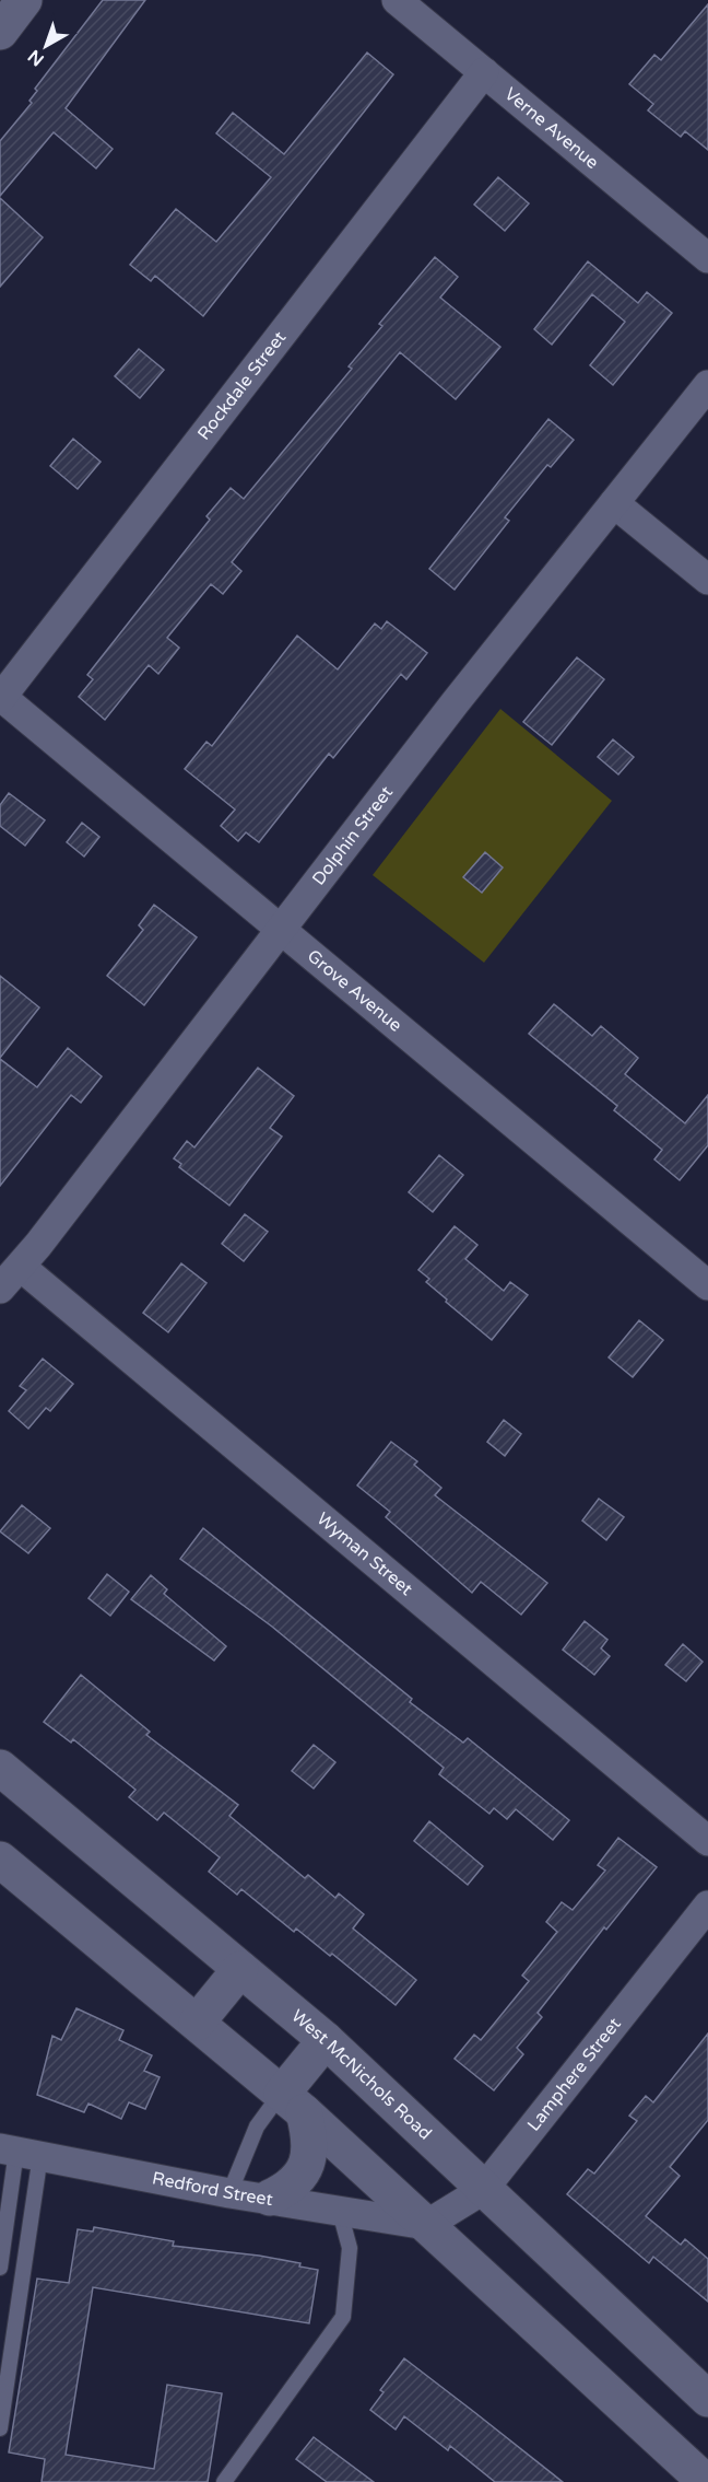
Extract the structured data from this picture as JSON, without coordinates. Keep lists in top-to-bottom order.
{
  "streets": {
    "main road": ["West McNichols Road"],
    "street": [
      "Verne Avenue",
      "Rockdale Street",
      "Dolphin Street",
      "Grove Avenue",
      "Wyman Street",
      "Lamphere Street",
      "Redford Street"
    ]
  },
  "crossings": [
    ["Verne Avenue", "Rockdale Street"],
    ["Rockdale Street", "Grove Avenue"],
    ["Dolphin Street", "Grove Avenue"],
    ["Dolphin Street", "Wyman Street"],
    ["Lamphere Street", "West McNichols Road"],
    ["Lamphere Street", "Redford Street"]
  ],
  "north": "bottom left"
}
